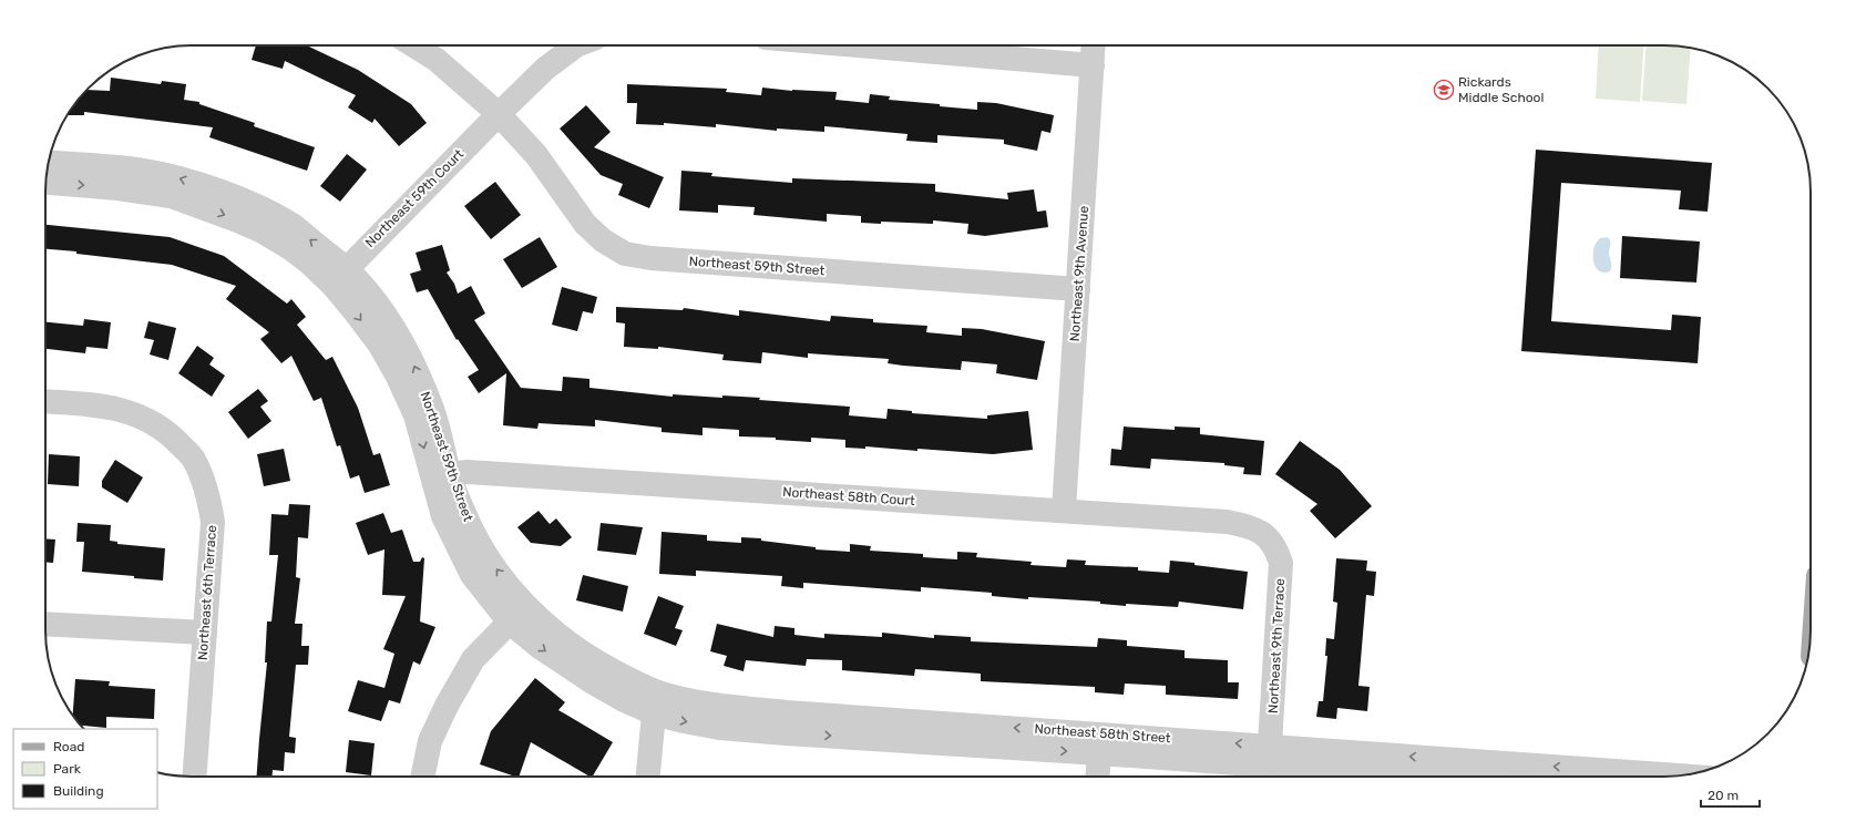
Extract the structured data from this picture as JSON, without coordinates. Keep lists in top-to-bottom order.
{
  "streets": {
    "street": [
      "Northeast 59th Court",
      "Northeast 59th Street",
      "Northeast 9th Avenue",
      "Northeast 58th Court",
      "Northeast 6th Terrace",
      "Northeast 9th Terrace",
      "Northeast 58th Street"
    ]
  },
  "crossings": [
    ["Northeast 59th Court", "Northeast 59th Street"],
    ["Northeast 59th Street", "Northeast 9th Avenue"],
    ["Northeast 59th Street", "Northeast 58th Court"],
    ["Northeast 59th Street", "Northeast 58th Street"],
    ["Northeast 9th Avenue", "Northeast 58th Court"],
    ["Northeast 58th Court", "Northeast 9th Terrace"],
    ["Northeast 9th Terrace", "Northeast 58th Street"]
  ],
  "places": {
    "school or university": ["Rickards Middle School"]
  },
  "legend": ["Road", "Park", "Building"],
  "scale_bar": "20 m"
}
